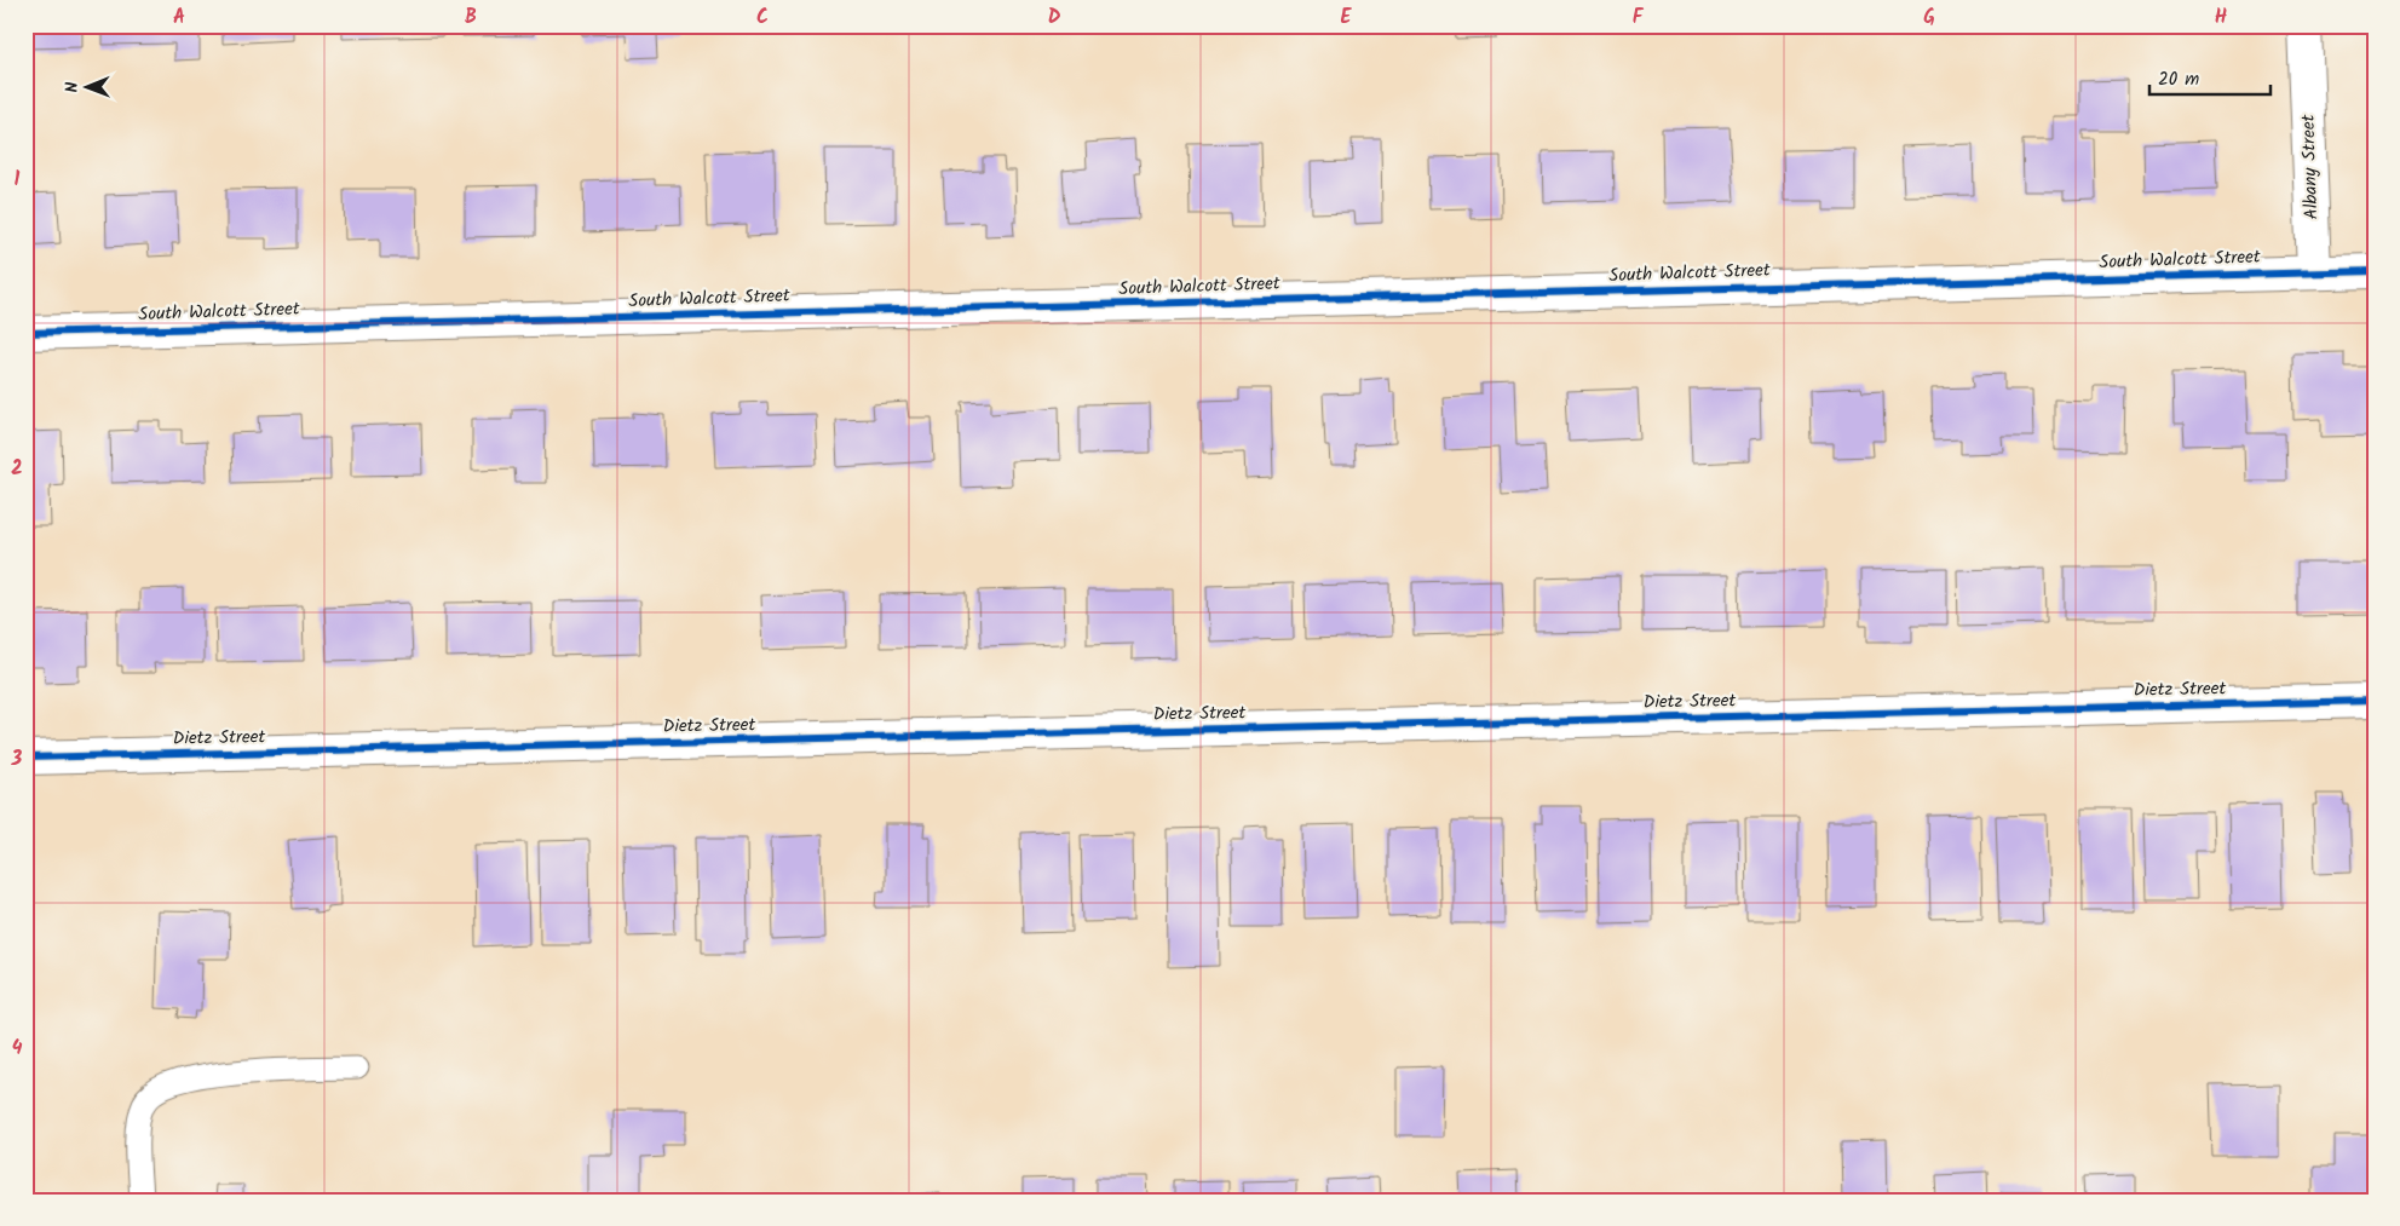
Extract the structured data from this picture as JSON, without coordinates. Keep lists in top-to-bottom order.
{
  "streets": {
    "street": ["Albany Street", "South Walcott Street", "Dietz Street"]
  },
  "crossings": [
    ["Albany Street", "South Walcott Street"]
  ],
  "scale_bar": "20 m",
  "north": "left",
  "grid": {
    "columns": [
      "A",
      "B",
      "C",
      "D",
      "E",
      "F",
      "G",
      "H"
    ],
    "rows": [
      "1",
      "2",
      "3",
      "4"
    ]
  }
}
